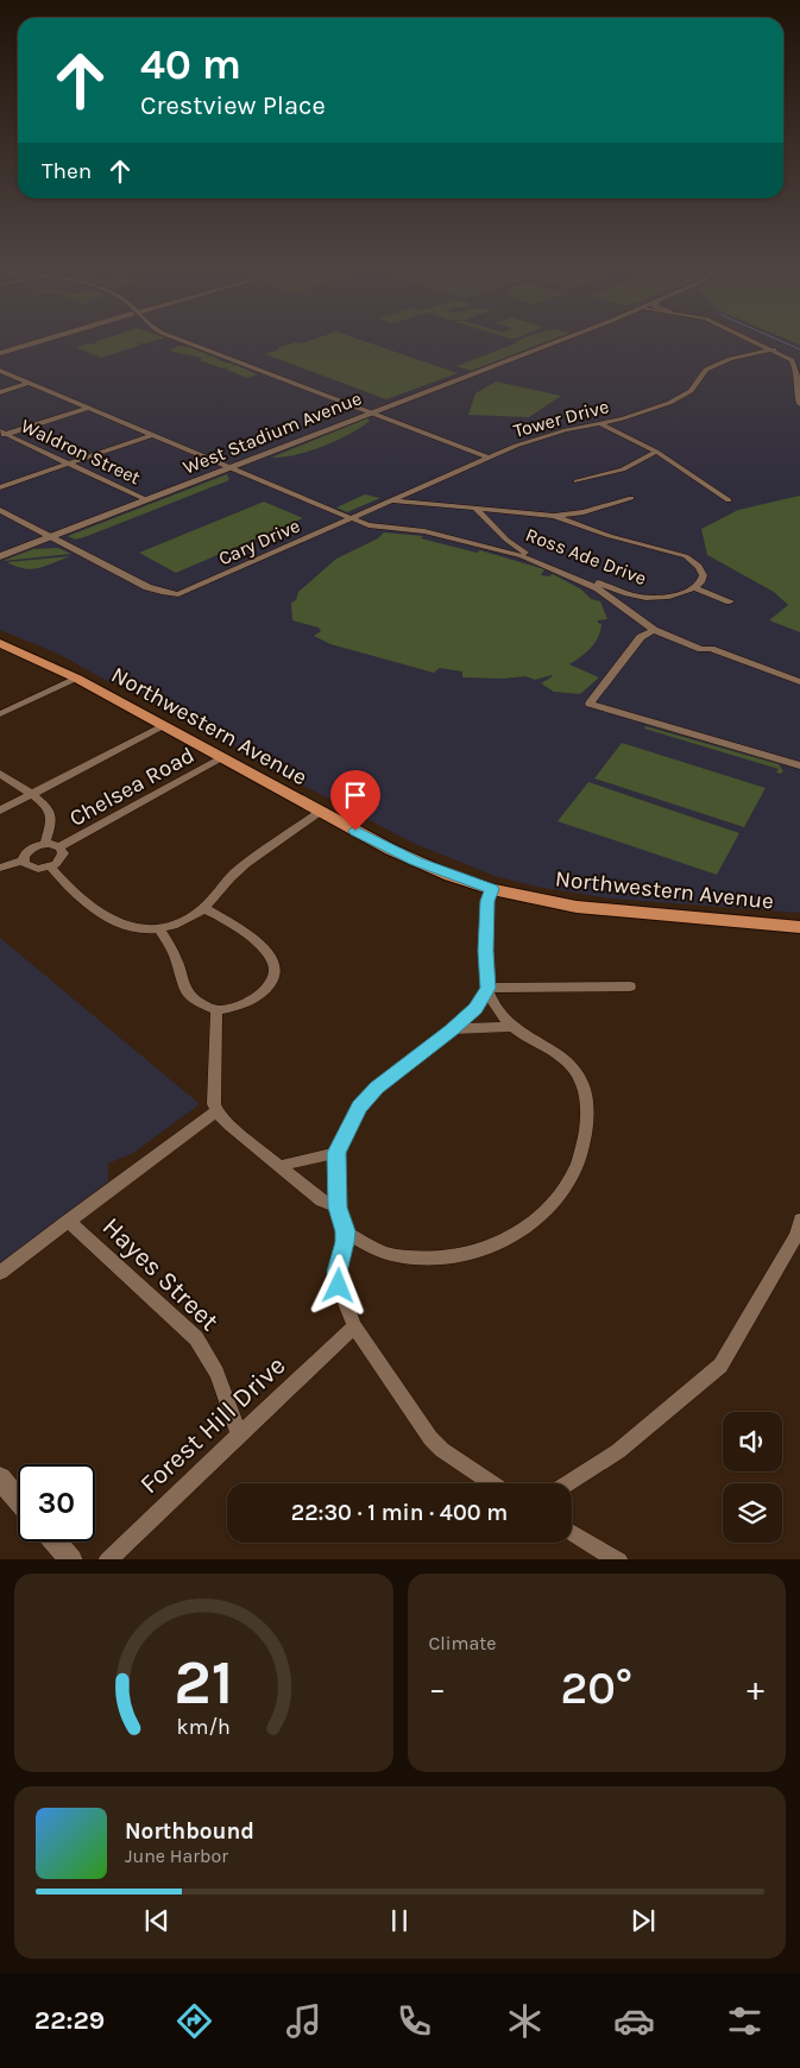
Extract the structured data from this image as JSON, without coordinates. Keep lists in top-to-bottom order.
{
  "streets": {
    "main road": ["Northwestern Avenue"],
    "street": [
      "Tower Drive",
      "West Stadium Avenue",
      "Waldron Street",
      "Cary Drive",
      "Ross Ade Drive",
      "Chelsea Road",
      "Hayes Street",
      "Forest Hill Drive"
    ]
  },
  "crossings": [
    ["Tower Drive", "Cary Drive"],
    ["Tower Drive", "Ross Ade Drive"],
    ["West Stadium Avenue", "Waldron Street"],
    ["West Stadium Avenue", "Cary Drive"],
    ["Northwestern Avenue", "Chelsea Road"],
    ["Hayes Street", "Forest Hill Drive"]
  ],
  "page": {
    "turn": ["40 m", "Crestview Place"],
    "then": "Then",
    "limit": "30",
    "trip": "22:30 · 1 min · 400 m",
    "tile": "Climate",
    "heat": ["−", "20°", "+"],
    "song": ["Northbound", "June Harbor"],
    "tabs": "22:29",
    "gauge": ["21", "km/h"]
  }
}
